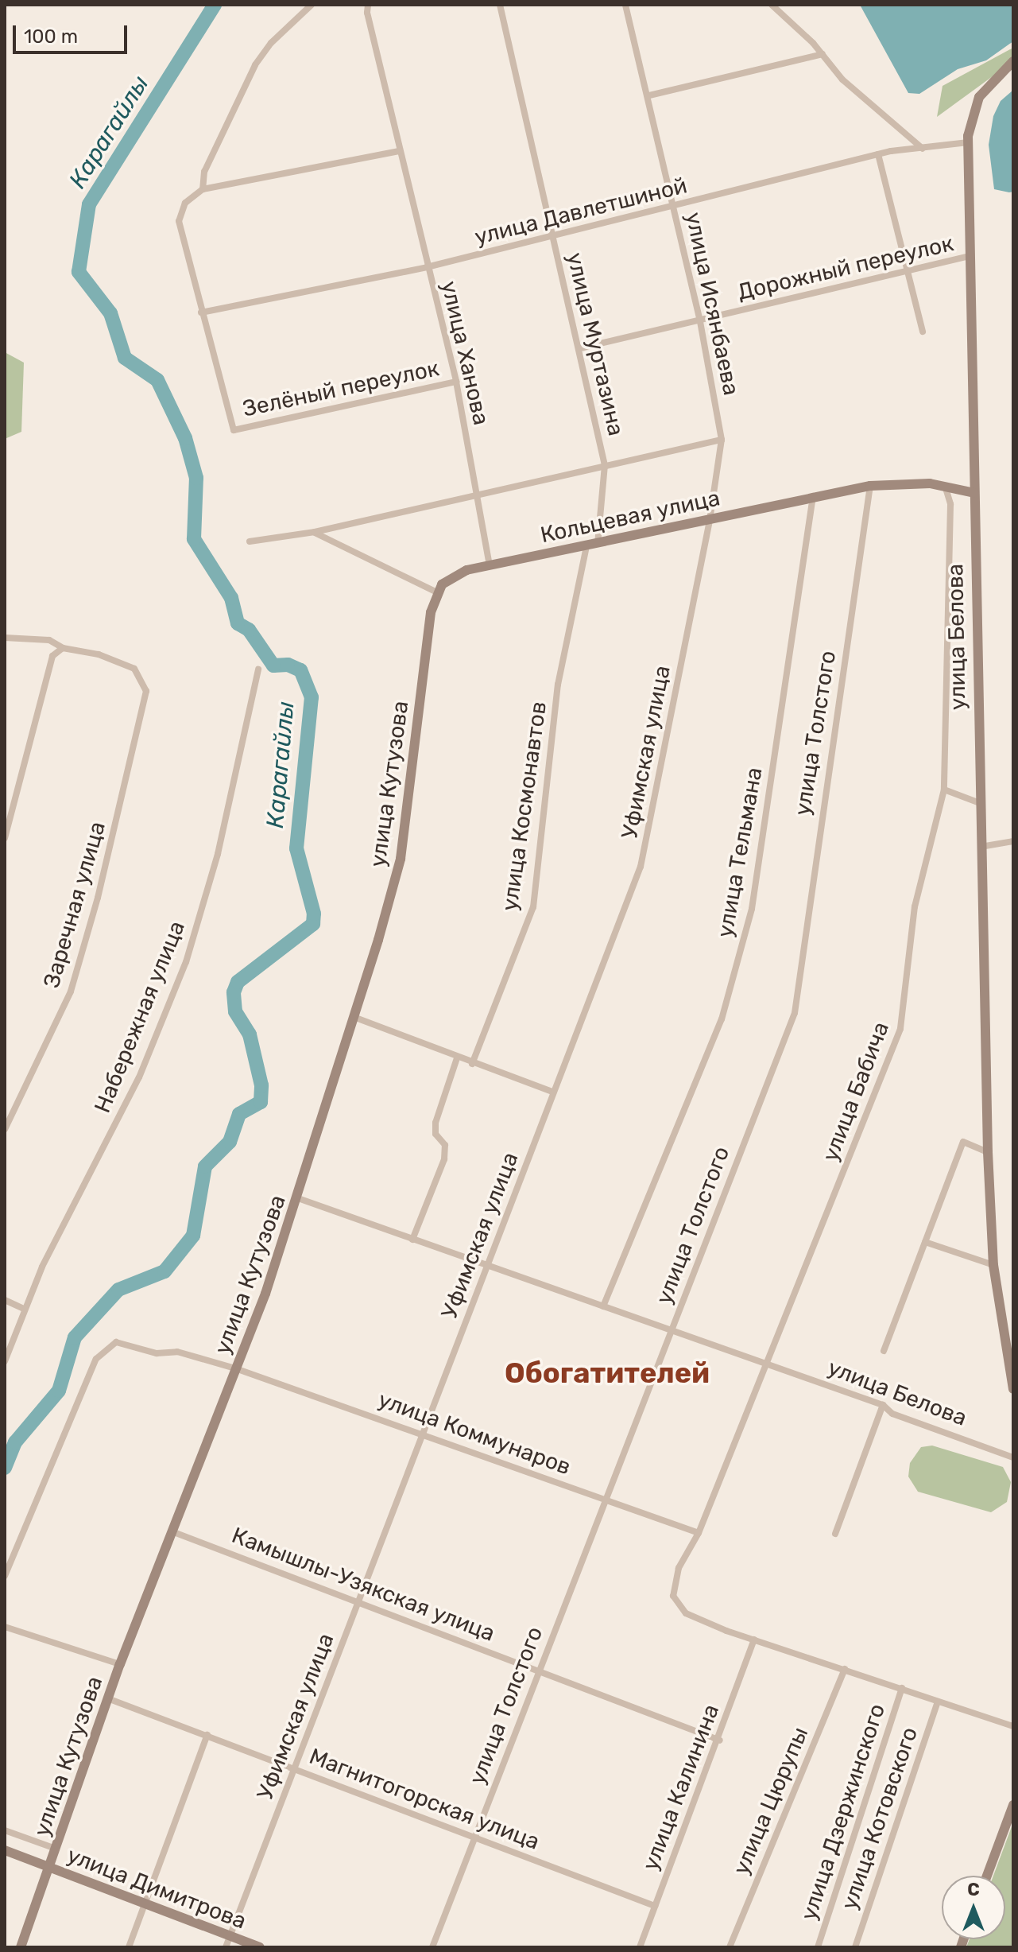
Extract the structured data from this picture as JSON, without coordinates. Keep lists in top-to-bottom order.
{
  "streets": {
    "main road": [
      "Кольцевая улица",
      "улица Белова",
      "улица Кутузова",
      "улица Димитрова"
    ],
    "street": [
      "улица Давлетшиной",
      "Дорожный переулок",
      "улица Исянбаева",
      "улица Муртазина",
      "улица Ханова",
      "Зелёный переулок",
      "улица Толстого",
      "Уфимская улица",
      "улица Космонавтов",
      "улица Тельмана",
      "Заречная улица",
      "Набережная улица",
      "улица Бабича",
      "улица Коммунаров",
      "Камышлы-Узякская улица",
      "улица Калинина",
      "Магнитогорская улица",
      "улица Цюрупы",
      "улица Дзержинского",
      "улица Котовского"
    ]
  },
  "crossings": [
    ["улица Давлетшиной", "улица Исянбаева"],
    ["улица Давлетшиной", "улица Муртазина"],
    ["улица Давлетшиной", "улица Ханова"],
    ["улица Давлетшиной", "Зелёный переулок"],
    ["улица Давлетшиной", "улица Белова"],
    ["Дорожный переулок", "улица Исянбаева"],
    ["Дорожный переулок", "улица Муртазина"],
    ["Дорожный переулок", "улица Белова"],
    ["улица Исянбаева", "Кольцевая улица"],
    ["улица Исянбаева", "Уфимская улица"],
    ["улица Муртазина", "Кольцевая улица"],
    ["улица Ханова", "Зелёный переулок"],
    ["улица Ханова", "Кольцевая улица"],
    ["Кольцевая улица", "улица Белова"],
    ["Кольцевая улица", "улица Толстого"],
    ["Кольцевая улица", "Уфимская улица"],
    ["Кольцевая улица", "улица Кутузова"],
    ["Кольцевая улица", "улица Космонавтов"],
    ["Кольцевая улица", "улица Тельмана"],
    ["Кольцевая улица", "улица Бабича"],
    ["улица Белова", "улица Бабича"],
    ["улица Толстого", "улица Коммунаров"],
    ["улица Толстого", "Камышлы-Узякская улица"],
    ["улица Толстого", "Магнитогорская улица"],
    ["Уфимская улица", "улица Коммунаров"],
    ["Уфимская улица", "Камышлы-Узякская улица"],
    ["Уфимская улица", "Магнитогорская улица"],
    ["Уфимская улица", "улица Димитрова"],
    ["улица Кутузова", "улица Коммунаров"],
    ["улица Кутузова", "Камышлы-Узякская улица"],
    ["улица Кутузова", "Магнитогорская улица"],
    ["улица Кутузова", "улица Димитрова"],
    ["улица Бабича", "улица Коммунаров"],
    ["улица Бабича", "улица Калинина"],
    ["Камышлы-Узякская улица", "улица Калинина"],
    ["улица Калинина", "Магнитогорская улица"]
  ],
  "districts": ["Обогатителей"],
  "water": ["Карагайлы"],
  "scale_bar": "100 m",
  "north": "top"
}
